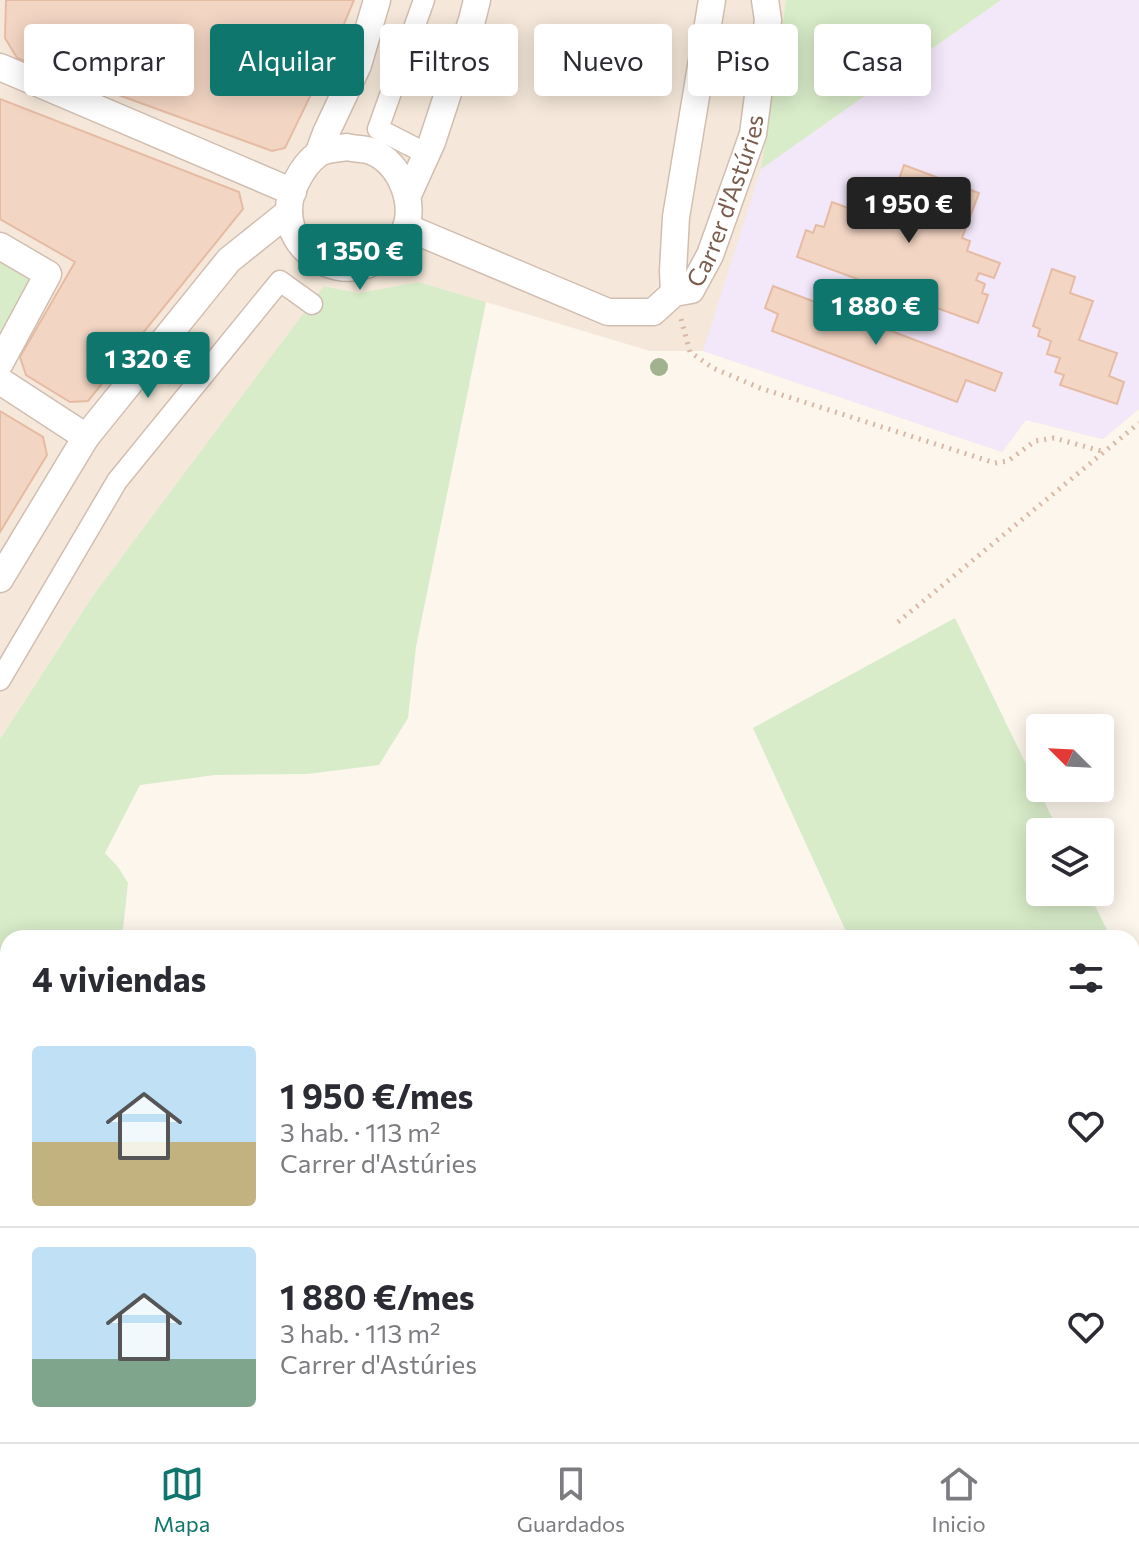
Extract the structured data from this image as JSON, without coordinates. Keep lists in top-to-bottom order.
{
  "streets": {
    "street": ["Carrer d'Astúries"]
  },
  "north": "top left",
  "page": {
    "chip": [
      "Comprar",
      "Alquilar",
      "Filtros",
      "Nuevo",
      "Piso",
      "Casa"
    ],
    "price": [
      "1 950 €",
      "1 350 €",
      "1 880 €",
      "1 320 €"
    ],
    "heading": "4 viviendas",
    "list": [
      {
        "name": "1 950 €/mes",
        "note": "3 hab. · 113 m² · Carrer d'Astúries"
      },
      {
        "name": "1 880 €/mes",
        "note": "3 hab. · 113 m² · Carrer d'Astúries"
      }
    ],
    "tabs": ["Mapa", "Guardados", "Inicio"]
  }
}
